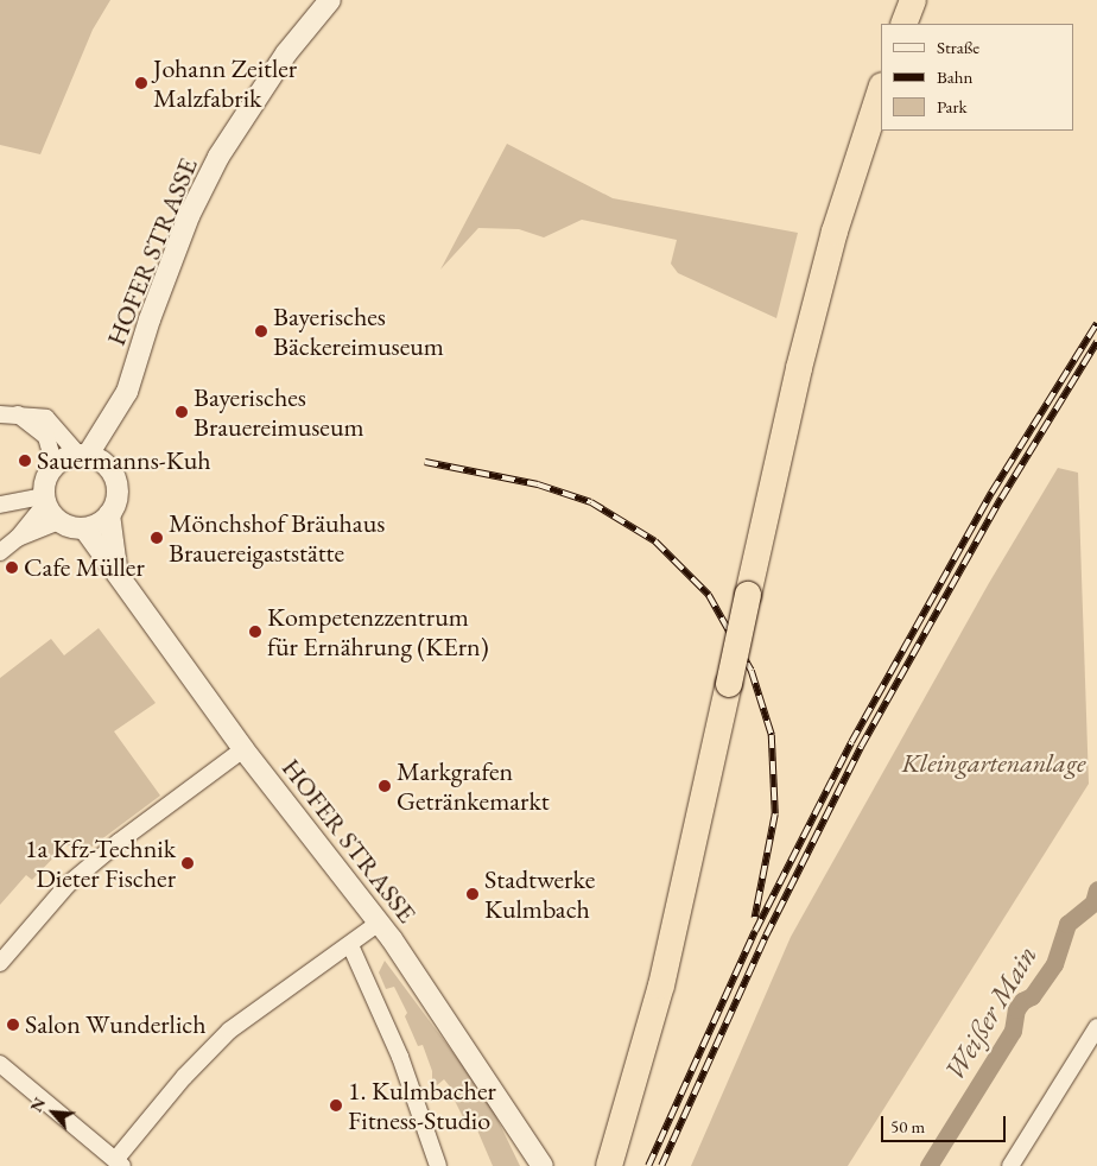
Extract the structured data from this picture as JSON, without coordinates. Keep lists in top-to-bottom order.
{
  "streets": {
    "street": ["HOFER STRASSE"]
  },
  "water": ["Weißer Main"],
  "parks": ["Kleingartenanlage"],
  "places": [
    "Johann Zeitler Malzfabrik",
    "Bayerisches Bäckereimuseum",
    "Bayerisches Brauereimuseum",
    "Sauermanns-Kuh",
    "Mönchshof Bräuhaus Brauereigaststätte",
    "Cafe Müller",
    "Kompetenzzentrum für Ernährung (KErn)",
    "Markgrafen Getränkemarkt",
    "1a Kfz-Technik Dieter Fischer",
    "Stadtwerke Kulmbach",
    "Salon Wunderlich",
    "1. Kulmbacher Fitness-Studio"
  ],
  "legend": ["Straße", "Bahn", "Park"],
  "scale_bar": "50 m",
  "north": "top left"
}
